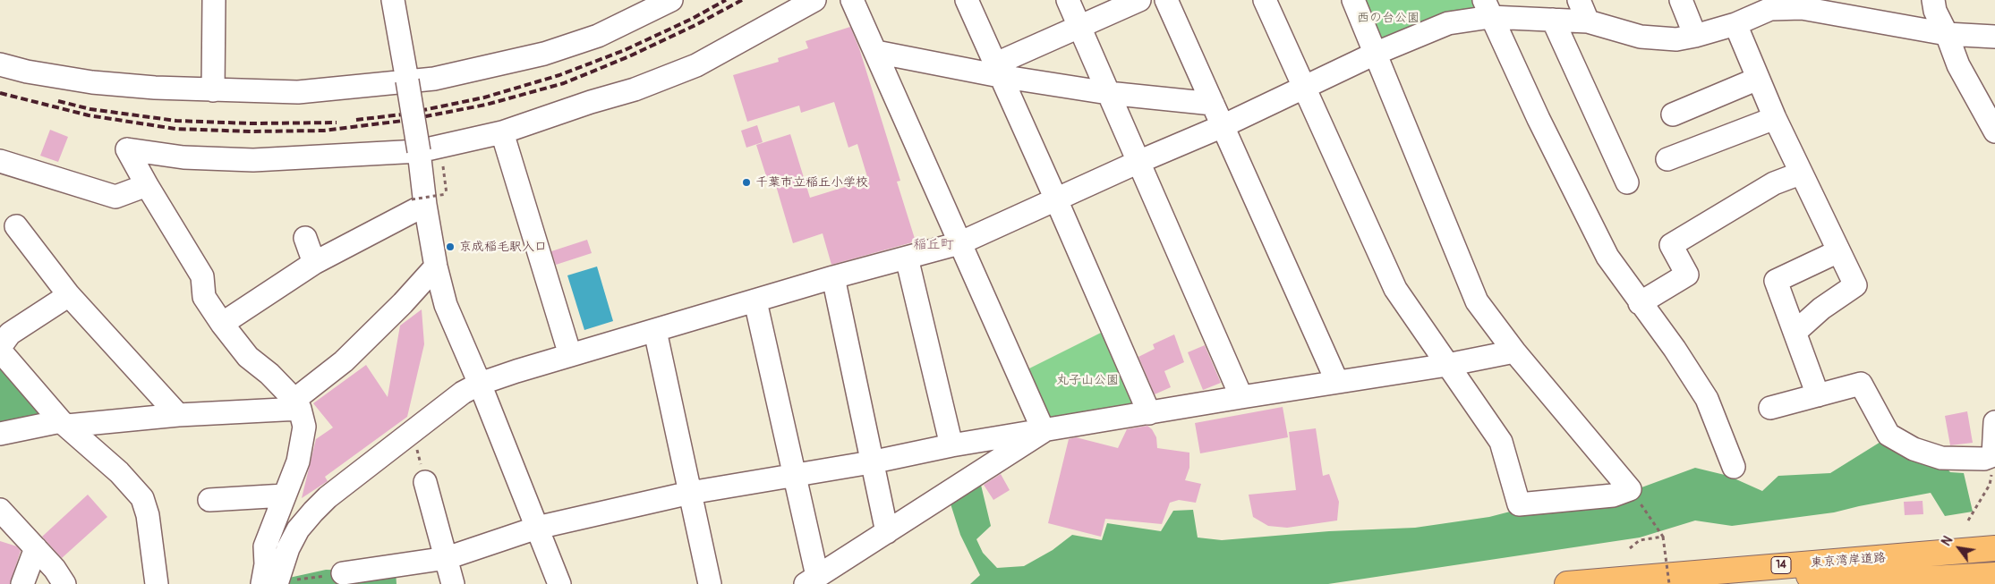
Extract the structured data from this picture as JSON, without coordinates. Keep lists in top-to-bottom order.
{
  "streets": {
    "highway": ["東京湾岸道路", "14"]
  },
  "districts": ["稲丘町"],
  "parks": ["西の台公園", "丸子山公園"],
  "places": ["千葉市立稲丘小学校", "京成稲毛駅入口"],
  "north": "top left"
}
